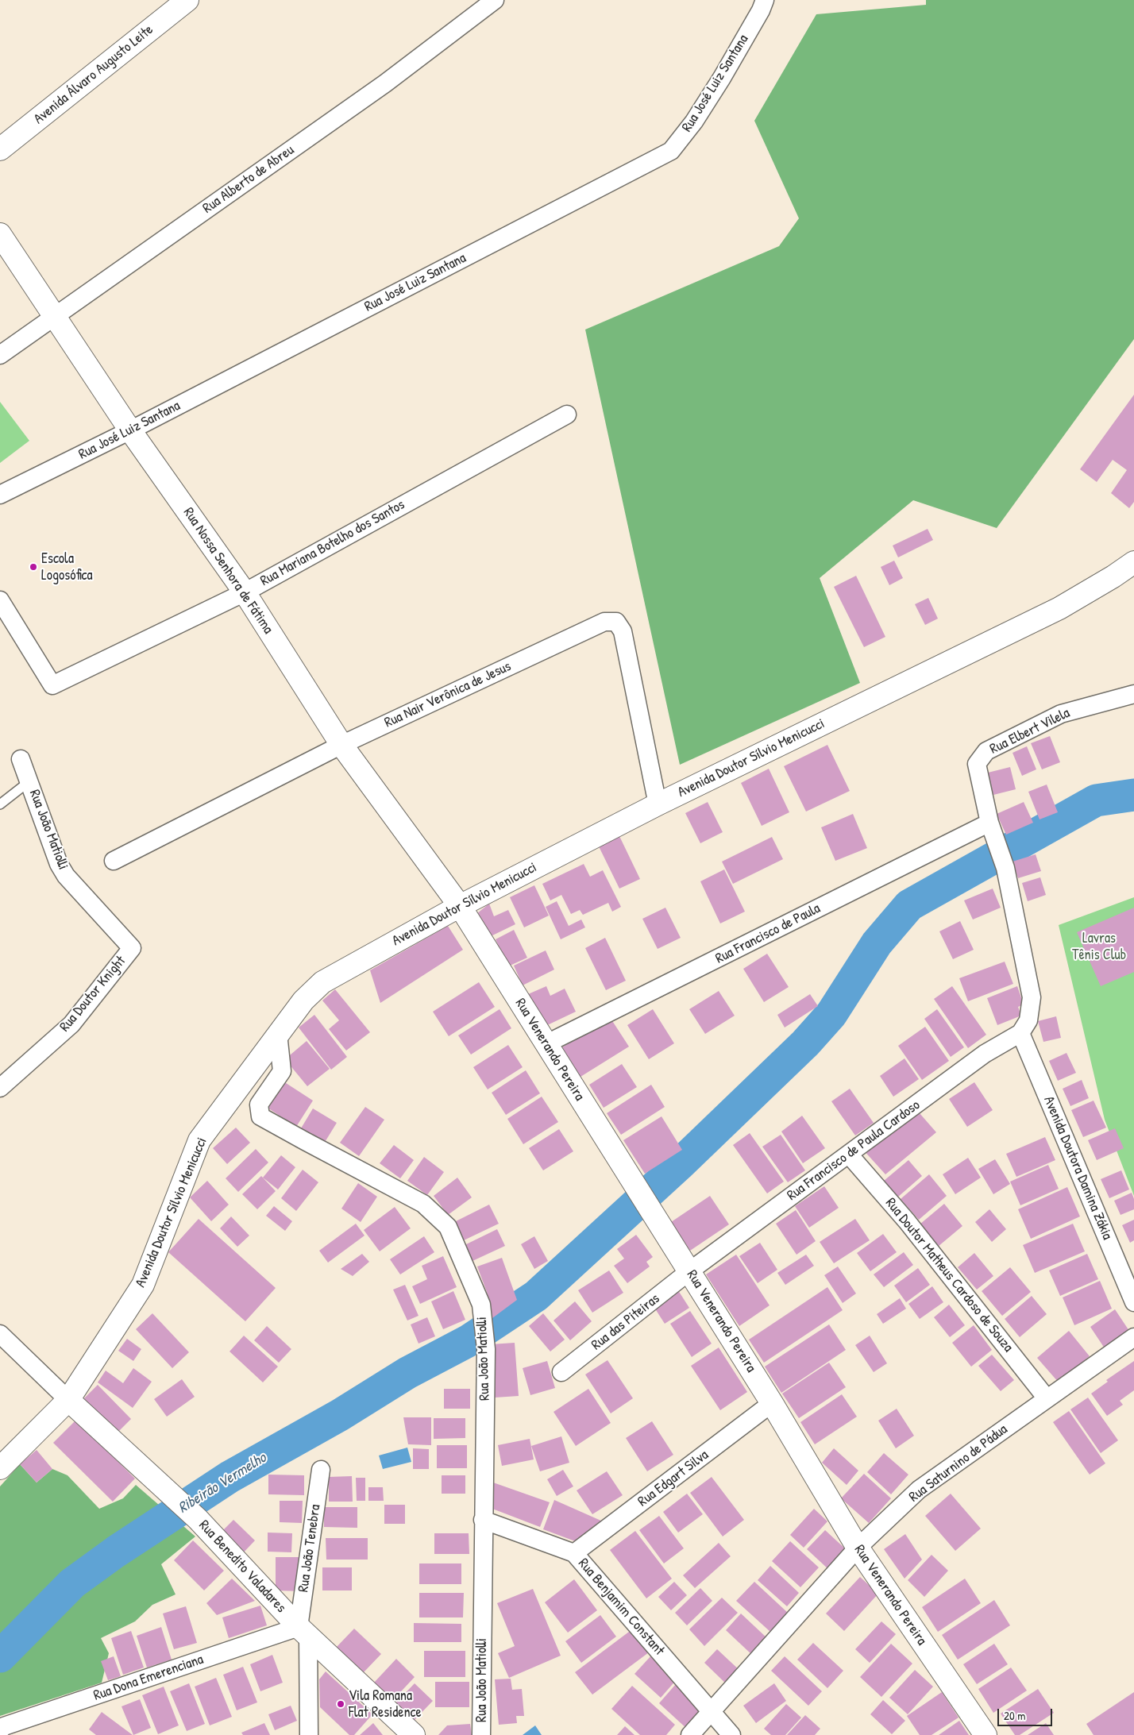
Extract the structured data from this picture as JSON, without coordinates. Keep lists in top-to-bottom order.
{
  "streets": {
    "main road": [
      "Avenida Álvaro Augusto Leite",
      "Rua Nossa Senhora de Fátima",
      "Avenida Doutor Sílvio Menicucci",
      "Rua Venerando Pereira",
      "Rua Benedito Valadares"
    ],
    "street": [
      "Rua José Luiz Santana",
      "Rua Alberto de Abreu",
      "Rua Mariana Botelho dos Santos",
      "Rua Nair Verônica de Jesus",
      "Rua Elbert Vilela",
      "Rua João Matiolli",
      "Rua Francisco de Paula",
      "Rua Doutor Knight",
      "Rua Francisco de Paula Cardoso",
      "Avenida Doutora Damina Zákia",
      "Rua Doutor Matheus Cardoso de Souza",
      "Rua das Piteiras",
      "Rua Saturnino de Pádua",
      "Rua Edgart Silva",
      "Rua João Tenebra",
      "Rua Benjamim Constant",
      "Rua Dona Emerenciana"
    ]
  },
  "crossings": [
    ["Rua José Luiz Santana", "Rua Nossa Senhora de Fátima"],
    ["Rua Alberto de Abreu", "Rua Nossa Senhora de Fátima"],
    ["Rua Mariana Botelho dos Santos", "Rua Nossa Senhora de Fátima"],
    ["Rua Nossa Senhora de Fátima", "Rua Nair Verônica de Jesus"],
    ["Rua Nossa Senhora de Fátima", "Avenida Doutor Sílvio Menicucci"],
    ["Rua Nossa Senhora de Fátima", "Rua Venerando Pereira"],
    ["Rua Nair Verônica de Jesus", "Avenida Doutor Sílvio Menicucci"],
    ["Rua Elbert Vilela", "Rua Francisco de Paula"],
    ["Avenida Doutor Sílvio Menicucci", "Rua João Matiolli"],
    ["Avenida Doutor Sílvio Menicucci", "Rua Venerando Pereira"],
    ["Avenida Doutor Sílvio Menicucci", "Rua Benedito Valadares"],
    ["Rua João Matiolli", "Rua Doutor Knight"],
    ["Rua João Matiolli", "Rua Benjamim Constant"],
    ["Rua Francisco de Paula", "Rua Venerando Pereira"],
    ["Rua Venerando Pereira", "Rua Francisco de Paula Cardoso"],
    ["Rua Venerando Pereira", "Rua das Piteiras"],
    ["Rua Venerando Pereira", "Rua Saturnino de Pádua"],
    ["Rua Venerando Pereira", "Rua Edgart Silva"],
    ["Rua Francisco de Paula Cardoso", "Avenida Doutora Damina Zákia"],
    ["Rua Francisco de Paula Cardoso", "Rua Doutor Matheus Cardoso de Souza"],
    ["Rua Francisco de Paula Cardoso", "Rua das Piteiras"],
    ["Rua Doutor Matheus Cardoso de Souza", "Rua Saturnino de Pádua"],
    ["Rua Saturnino de Pádua", "Rua Benjamim Constant"],
    ["Rua Edgart Silva", "Rua Benjamim Constant"],
    ["Rua João Tenebra", "Rua Benedito Valadares"],
    ["Rua João Tenebra", "Rua Dona Emerenciana"],
    ["Rua Benedito Valadares", "Rua Dona Emerenciana"]
  ],
  "water": ["Ribeirão Vermelho"],
  "parks": ["Lavras Tênis Club"],
  "places": ["Escola Logosófica", "Vila Romana Flat Residence"],
  "scale_bar": "20 m"
}
